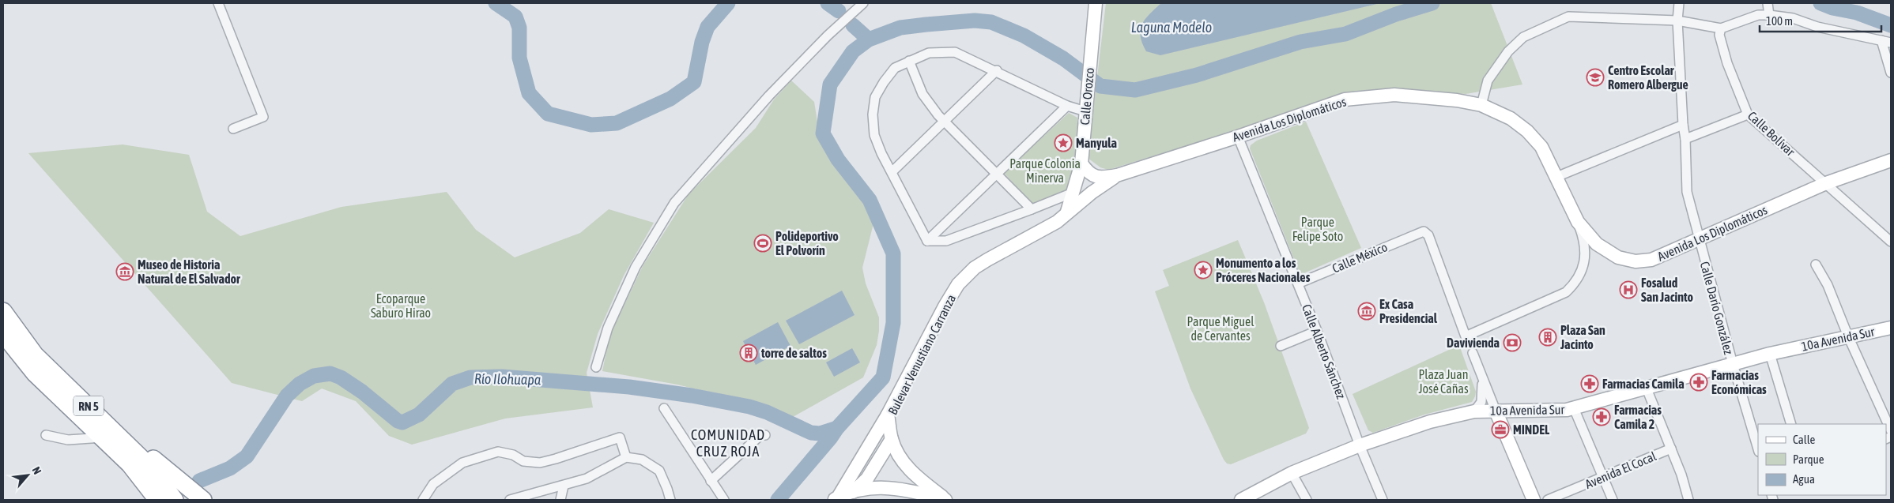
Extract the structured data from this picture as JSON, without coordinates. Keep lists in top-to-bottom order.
{
  "streets": {
    "highway": ["RN 5"],
    "street": [
      "Calle Orozco",
      "Avenida Los Diplomáticos",
      "Calle Bolívar",
      "Calle México",
      "Calle Darío González",
      "10a Avenida Sur",
      "Calle Alberto Sánchez",
      "Bulevar Venustiano Carranza",
      "Avenida El Cocal"
    ]
  },
  "crossings": [
    ["Calle Orozco", "Avenida Los Diplomáticos"],
    ["Calle Orozco", "Bulevar Venustiano Carranza"],
    ["Avenida Los Diplomáticos", "Calle Bolívar"],
    ["Avenida Los Diplomáticos", "Calle México"],
    ["Avenida Los Diplomáticos", "Calle Darío González"],
    ["Avenida Los Diplomáticos", "Calle Alberto Sánchez"],
    ["Avenida Los Diplomáticos", "Bulevar Venustiano Carranza"],
    ["Calle México", "Calle Alberto Sánchez"],
    ["Calle Darío González", "10a Avenida Sur"],
    ["10a Avenida Sur", "Calle Alberto Sánchez"]
  ],
  "districts": ["COMUNIDAD CRUZ ROJA"],
  "water": ["Laguna Modelo", "Río Ilohuapa"],
  "parks": [
    "Parque Colonia Minerva",
    "Parque Felipe Soto",
    "Ecoparque Saburo Hirao",
    "Parque Miguel de Cervantes",
    "Plaza Juan José Cañas"
  ],
  "places": {
    "school or university": ["Centro Escolar Romero Albergue"],
    "place": ["Manyula", "Monumento a los Próceres Nacionales"],
    "sports": ["Polideportivo El Polvorín"],
    "museum": ["Museo de Historia Natural de El Salvador", "Ex Casa Presidencial"],
    "hospital": ["Fosalud San Jacinto"],
    "building": ["Plaza San Jacinto", "torre de saltos"],
    "bank": ["Davivienda"],
    "pharmacy": ["Farmacias Económicas", "Farmacias Camila", "Farmacias Camila 2"],
    "office": ["MINDEL"]
  },
  "legend": ["Calle", "Parque", "Agua"],
  "scale_bar": "100 m",
  "north": "top right"
}
